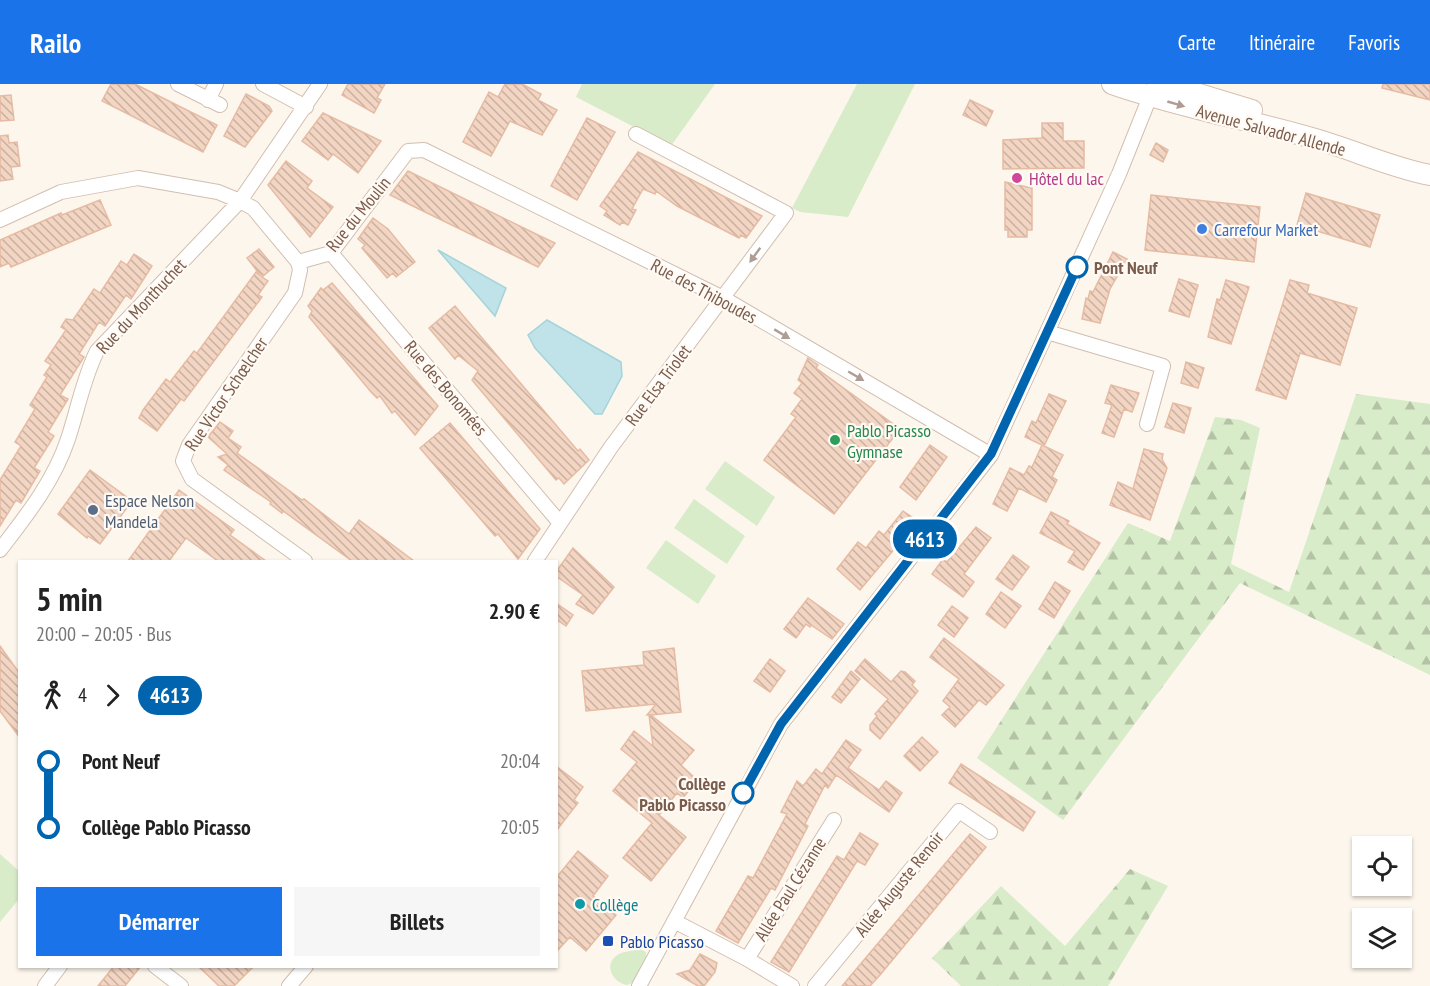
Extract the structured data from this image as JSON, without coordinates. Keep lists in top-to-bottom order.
{
  "streets": {
    "main road": ["Avenue Salvador Allende"],
    "street": [
      "Rue du Moulin",
      "Rue des Thiboudes",
      "Rue du Monthuchet",
      "Rue Elsa Triolet",
      "Rue des Bonomées",
      "Rue Victor Schœlcher",
      "Allée Auguste Renoir",
      "Allée Paul Cézanne"
    ]
  },
  "crossings": [
    ["Rue du Moulin", "Rue des Thiboudes"],
    ["Rue du Moulin", "Rue des Bonomées"],
    ["Rue du Moulin", "Rue Victor Schœlcher"],
    ["Rue des Thiboudes", "Rue Elsa Triolet"],
    ["Rue Elsa Triolet", "Rue des Bonomées"]
  ],
  "one_way": ["Rue des Thiboudes"],
  "places": {
    "other": [
      "Hôtel du lac",
      "Carrefour Market",
      "Pont Neuf",
      "Pablo Picasso Gymnase",
      "Espace Nelson Mandela",
      "Collège Pablo Picasso",
      "Collège"
    ],
    "transit": ["Pablo Picasso"]
  },
  "lines": ["bus line 4613"],
  "page": {
    "header": "Railo",
    "nav": ["Carte", "Itinéraire", "Favoris"],
    "on_map": "4613",
    "heading": ["5 min", "20:00 – 20:05 · Bus", "2.90 €"],
    "legs": ["4", "4613"],
    "list": [
      {
        "name": "Pont Neuf",
        "value": "20:04"
      },
      {
        "name": "Collège Pablo Picasso",
        "value": "20:05"
      }
    ],
    "buttons": ["Démarrer", "Billets"]
  }
}
